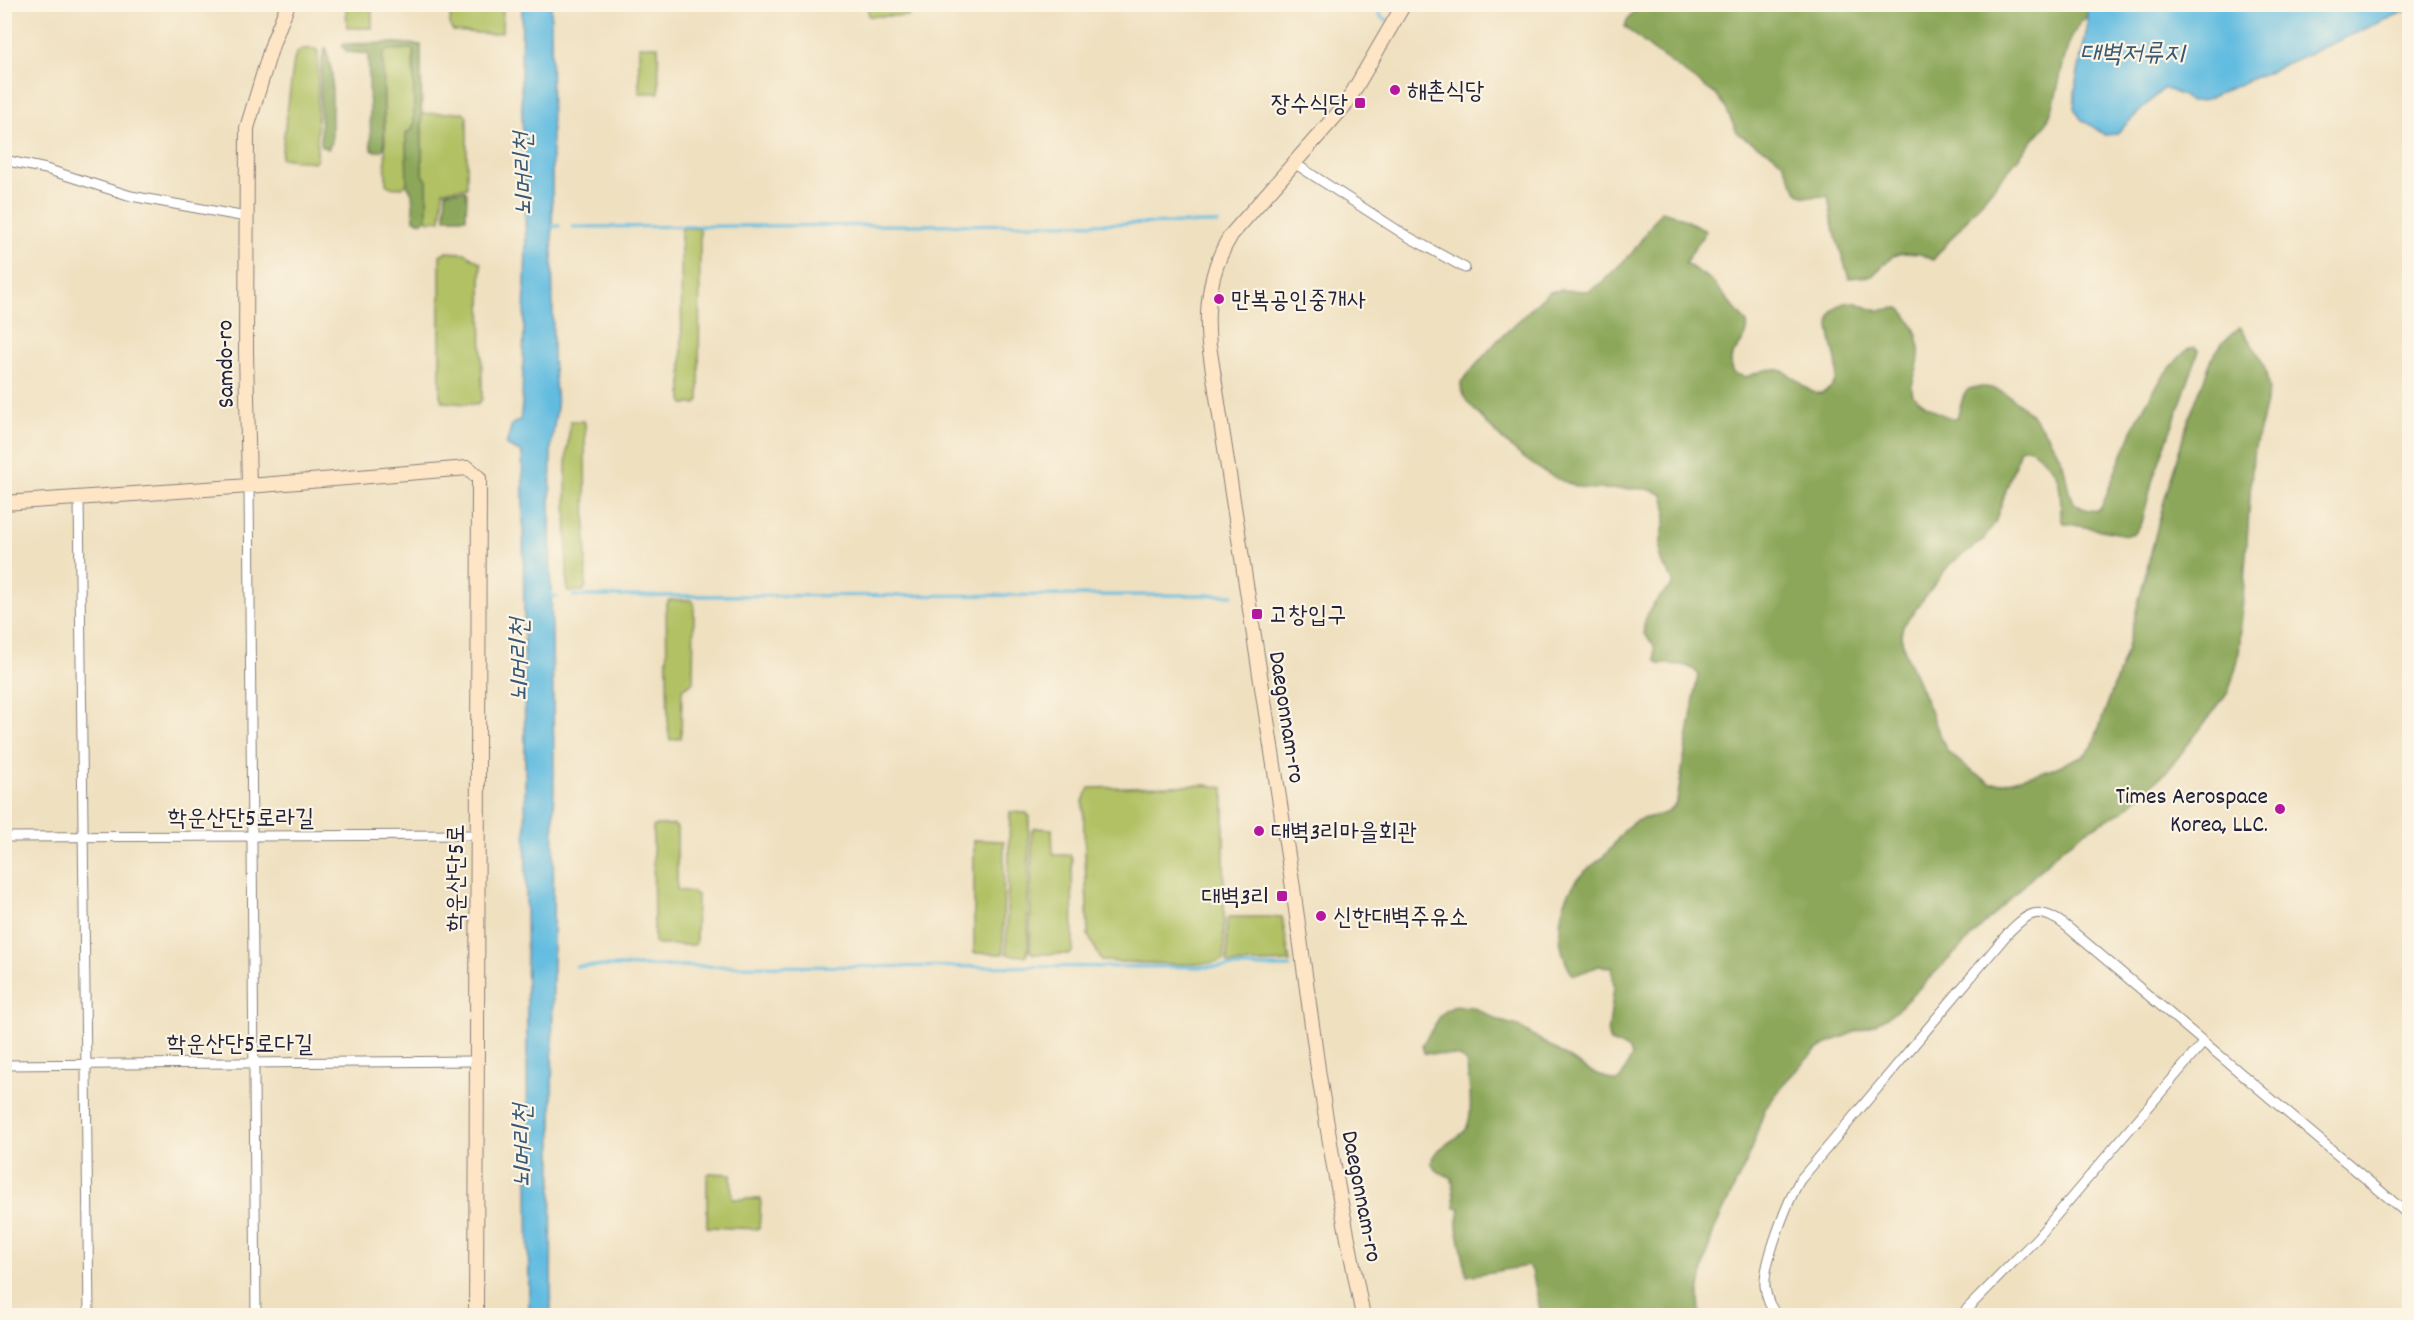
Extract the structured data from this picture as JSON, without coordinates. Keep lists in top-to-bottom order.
{
  "streets": {
    "street": [
      "Samdo-ro",
      "Daegonnam-ro",
      "학운산단5로라길",
      "학운산단5로",
      "학운산단5로다길"
    ]
  },
  "crossings": [
    ["Samdo-ro", "학운산단5로"],
    ["학운산단5로라길", "학운산단5로"],
    ["학운산단5로", "학운산단5로다길"]
  ],
  "water": ["대벽저류지", "뇌머리천"],
  "places": {
    "other": [
      "해촌식당",
      "만복공인중개사",
      "Times Aerospace Korea, LLC.",
      "대벽3리마을회관",
      "신한대벽주유소"
    ],
    "transit": ["장수식당", "고창입구", "대벽3리"]
  }
}
